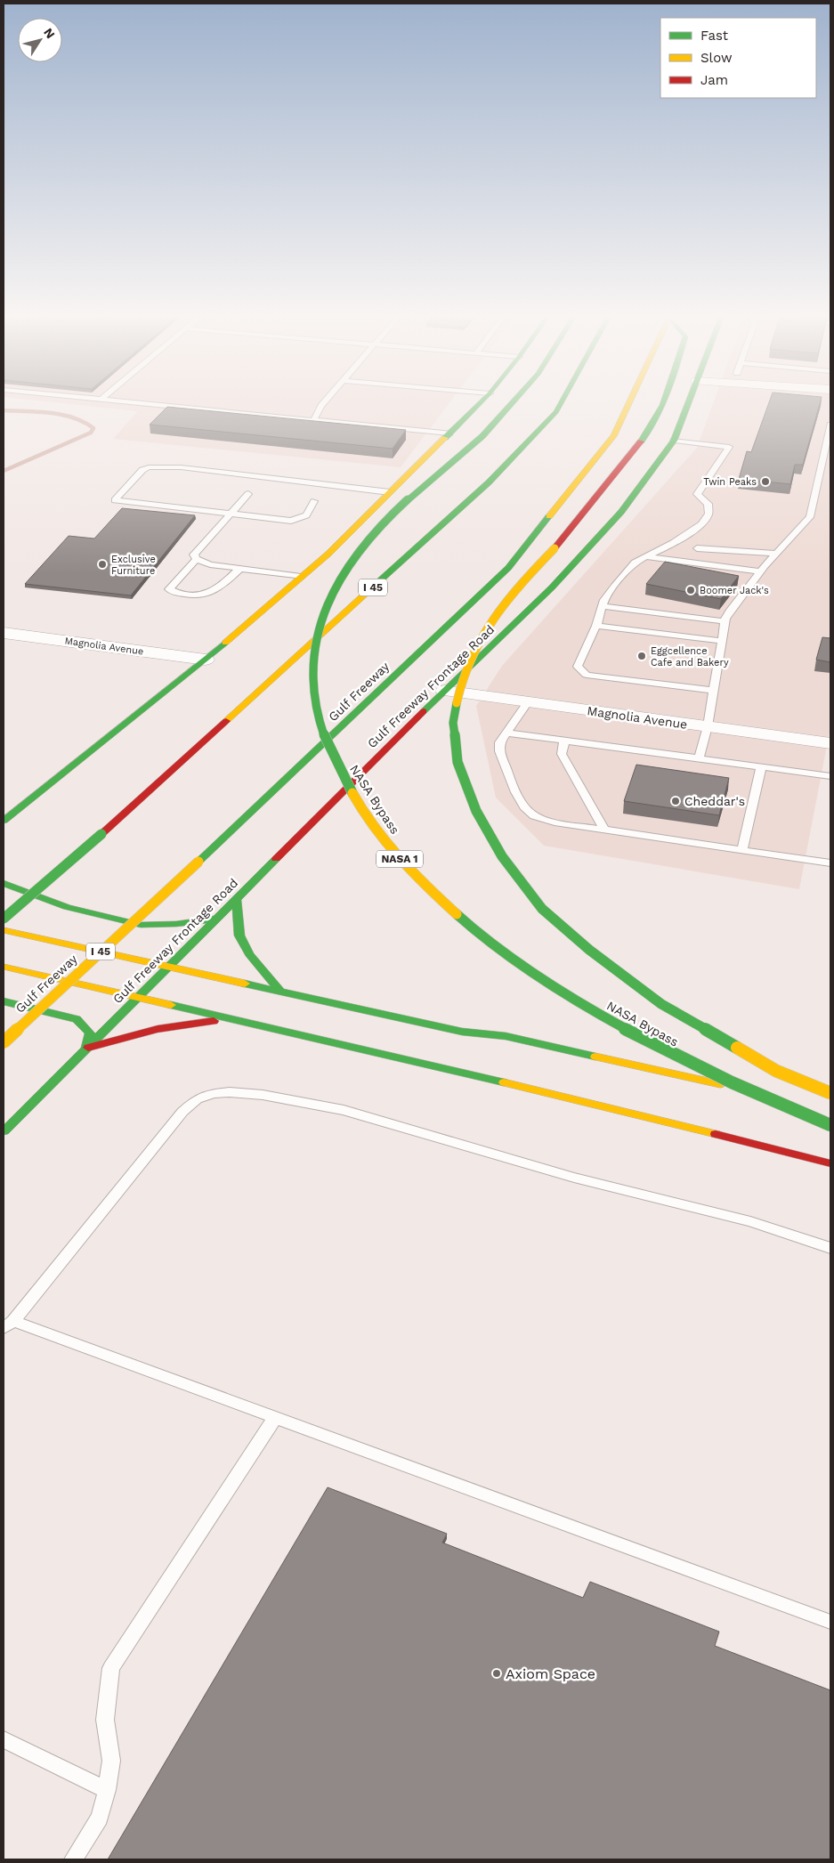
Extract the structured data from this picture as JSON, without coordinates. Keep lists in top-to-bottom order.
{
  "streets": {
    "main road": [
      "I 45",
      "Gulf Freeway Frontage Road",
      "Gulf Freeway",
      "NASA Bypass",
      "NASA 1"
    ],
    "street": ["Magnolia Avenue"]
  },
  "crossings": [
    ["Magnolia Avenue", "Gulf Freeway Frontage Road"]
  ],
  "places": [
    "Twin Peaks",
    "Exclusive Furniture",
    "Boomer Jack's",
    "Eggcellence Cafe and Bakery",
    "Cheddar's",
    "Axiom Space"
  ],
  "legend": ["Fast", "Slow", "Jam"],
  "north": "top right"
}
